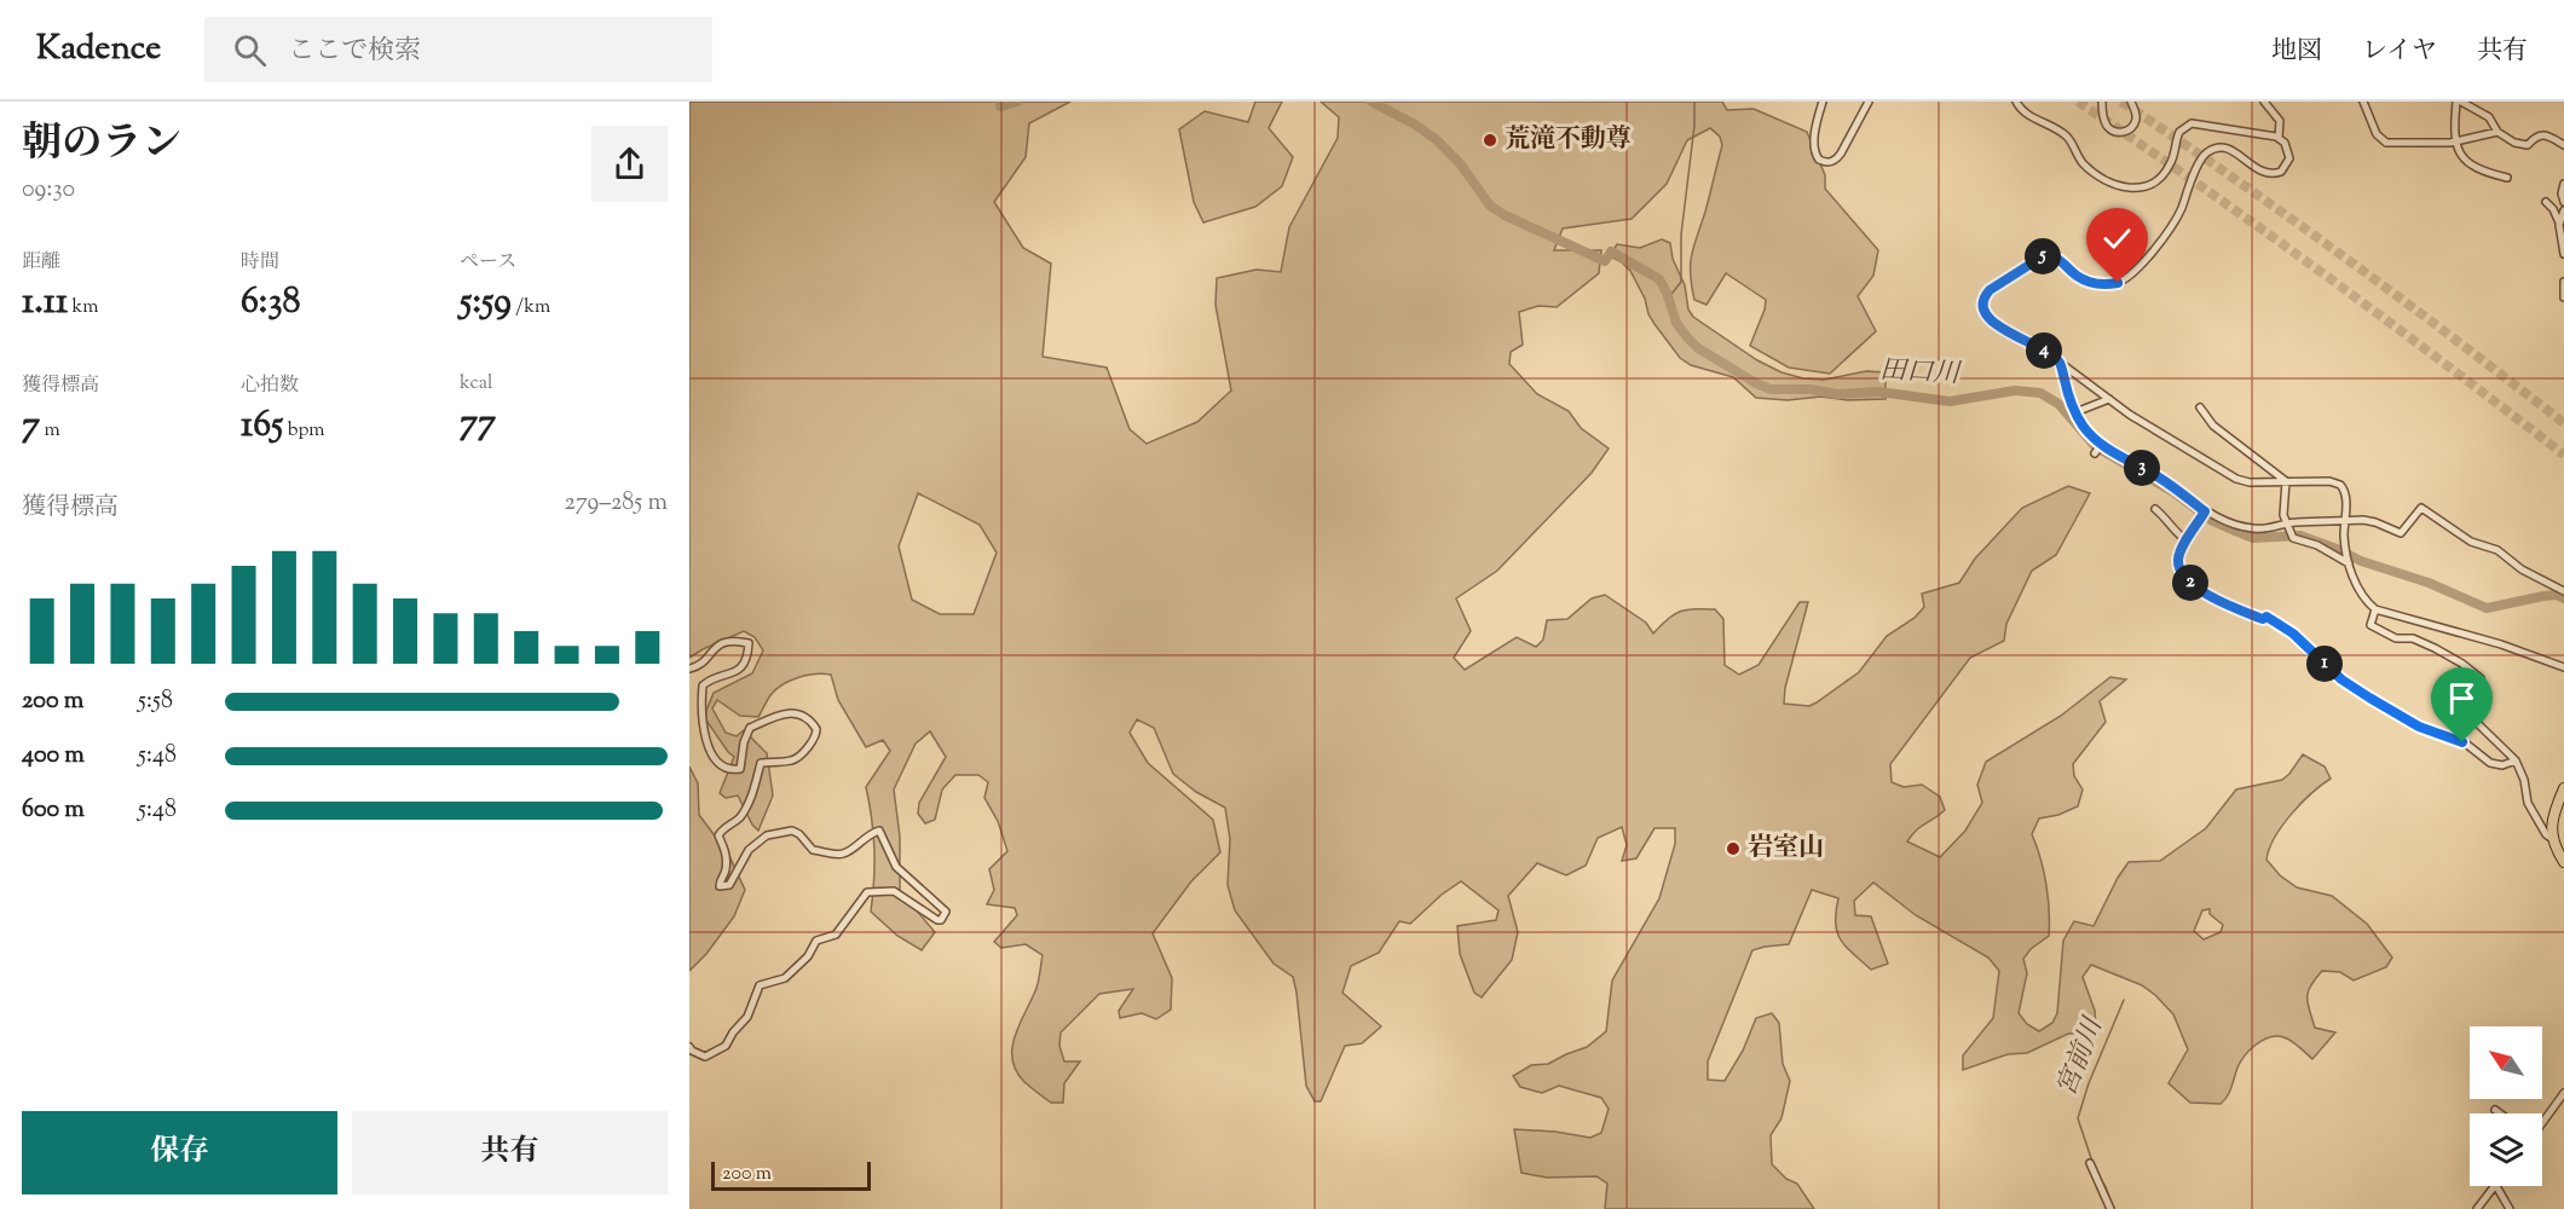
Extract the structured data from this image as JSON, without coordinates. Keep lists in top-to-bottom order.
{
  "water": ["田口川", "宮前川"],
  "places": ["荒滝不動尊", "岩室山"],
  "scale_bar": "200 m",
  "north": "top left",
  "page": {
    "header": "Kadence",
    "search": "ここで検索",
    "nav": ["地図", "レイヤ", "共有"],
    "heading": ["朝のラン", "09:30"],
    "stats": [
      ["距離", "1.11 km"],
      ["時間", "6:38"],
      ["ペース", "5:59 /km"],
      ["獲得標高", "7 m"],
      ["心拍数", "165 bpm"],
      ["kcal", "77"]
    ],
    "pins": [
      "5",
      "4",
      "3",
      "2",
      "1"
    ],
    "chart": ["獲得標高", "279–285 m"],
    "list": [
      {
        "name": "200 m",
        "note": "5:58"
      },
      {
        "name": "400 m",
        "note": "5:48"
      },
      {
        "name": "600 m",
        "note": "5:48"
      }
    ],
    "buttons": ["保存", "共有"],
    "scale": "200 m"
  }
}
